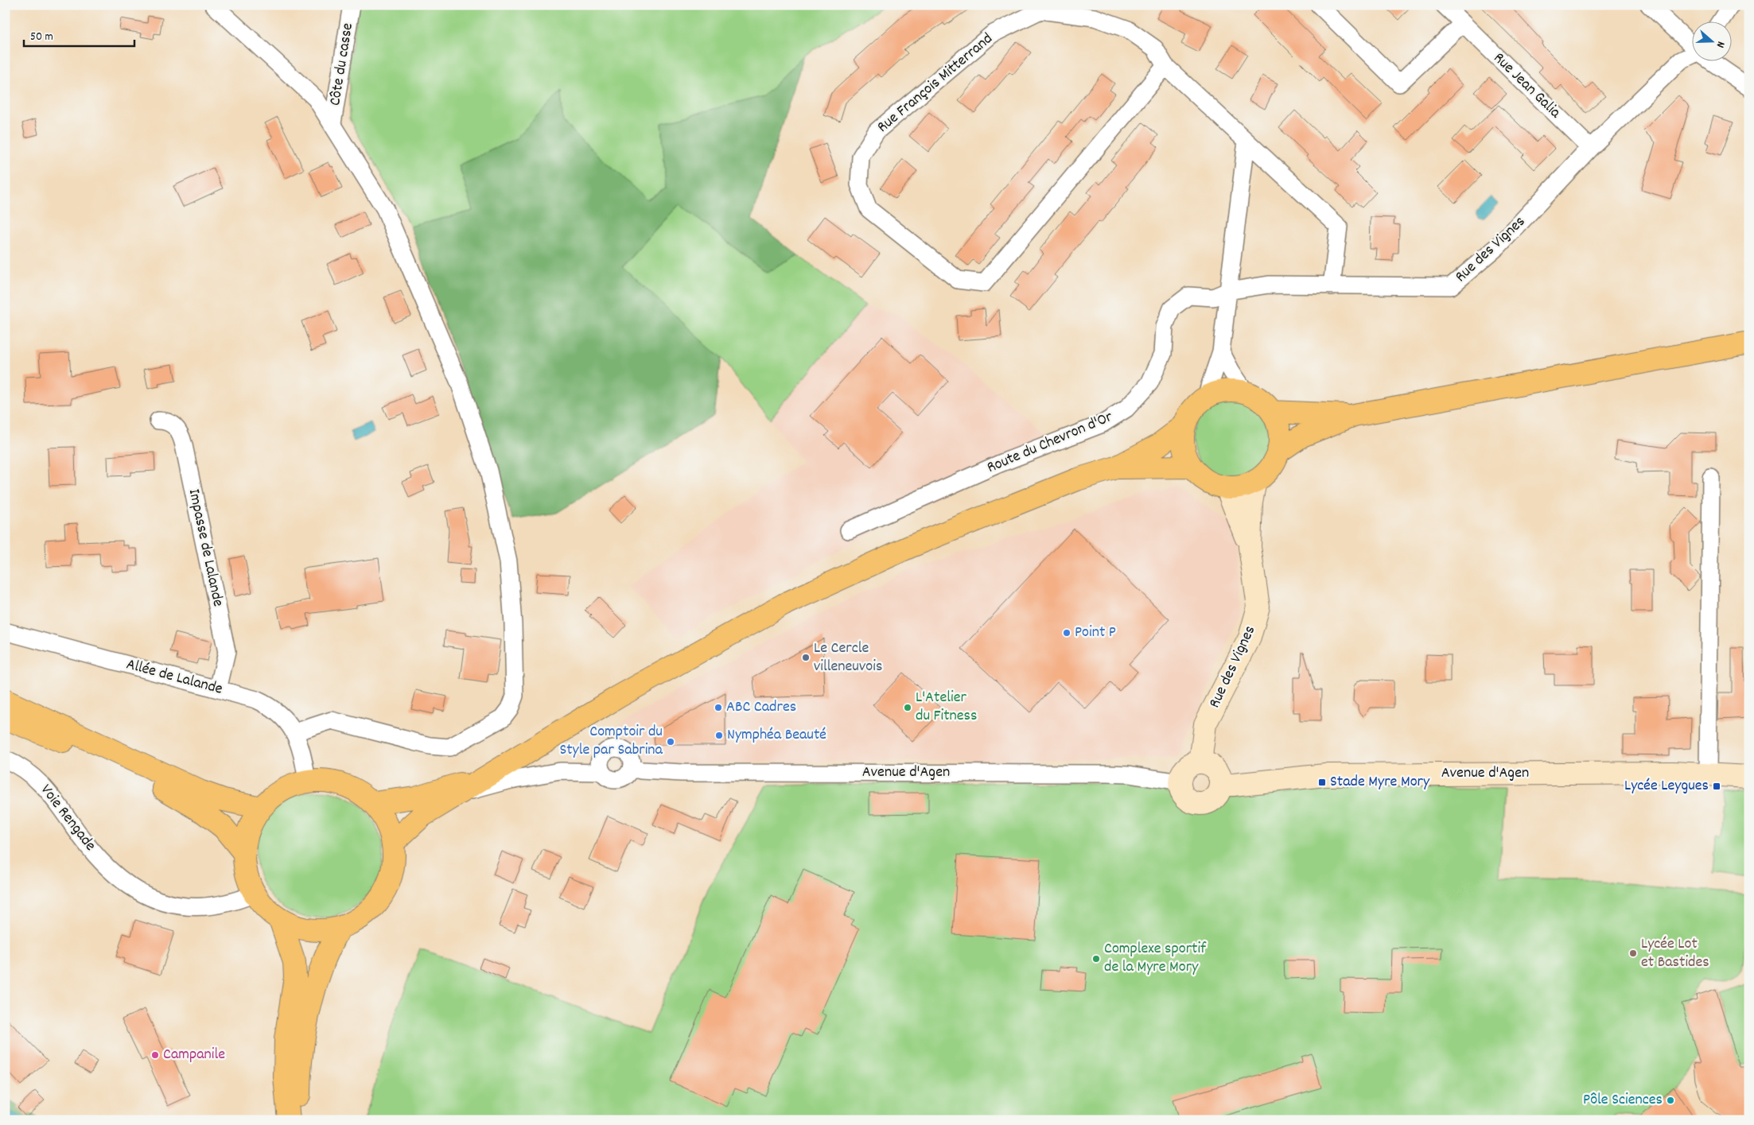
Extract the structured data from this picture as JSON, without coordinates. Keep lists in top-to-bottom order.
{
  "streets": {
    "main road": ["Rue des Vignes", "Avenue d'Agen"],
    "street": [
      "Côte du casse",
      "Rue François Mitterrand",
      "Rue Jean Galia",
      "Route du Chevron d'Or",
      "Impasse de Lalande",
      "Allée de Lalande",
      "Voie Rengade"
    ]
  },
  "crossings": [
    ["Rue François Mitterrand", "Rue des Vignes"],
    ["Rue Jean Galia", "Rue des Vignes"],
    ["Rue des Vignes", "Route du Chevron d'Or"],
    ["Rue des Vignes", "Avenue d'Agen"],
    ["Impasse de Lalande", "Allée de Lalande"]
  ],
  "places": {
    "other": [
      "Point P",
      "Le Cercle villeneuvois",
      "ABC Cadres",
      "L'Atelier du Fitness",
      "Nymphéa Beauté",
      "Comptoir du Style par Sabrina",
      "Lycée Lot et Bastides",
      "Complexe sportif de la Myre Mory",
      "Campanile",
      "Pôle Sciences"
    ],
    "transit": ["Stade Myre Mory", "Lycée Leygues"]
  },
  "scale_bar": "50 m",
  "north": "right"
}
